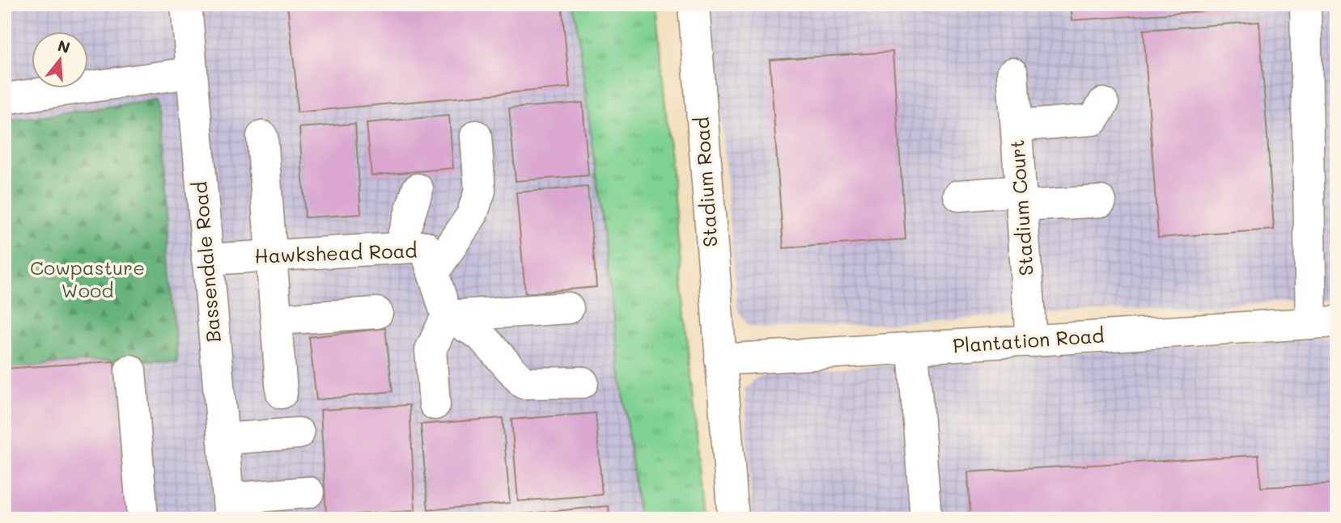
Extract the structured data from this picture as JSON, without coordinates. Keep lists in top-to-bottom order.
{
  "streets": {
    "street": [
      "Stadium Road",
      "Stadium Court",
      "Hawkshead Road",
      "Bassendale Road",
      "Plantation Road"
    ]
  },
  "crossings": [
    ["Stadium Road", "Plantation Road"],
    ["Stadium Court", "Plantation Road"],
    ["Hawkshead Road", "Bassendale Road"]
  ],
  "parks": ["Cowpasture Wood"],
  "north": "top"
}
